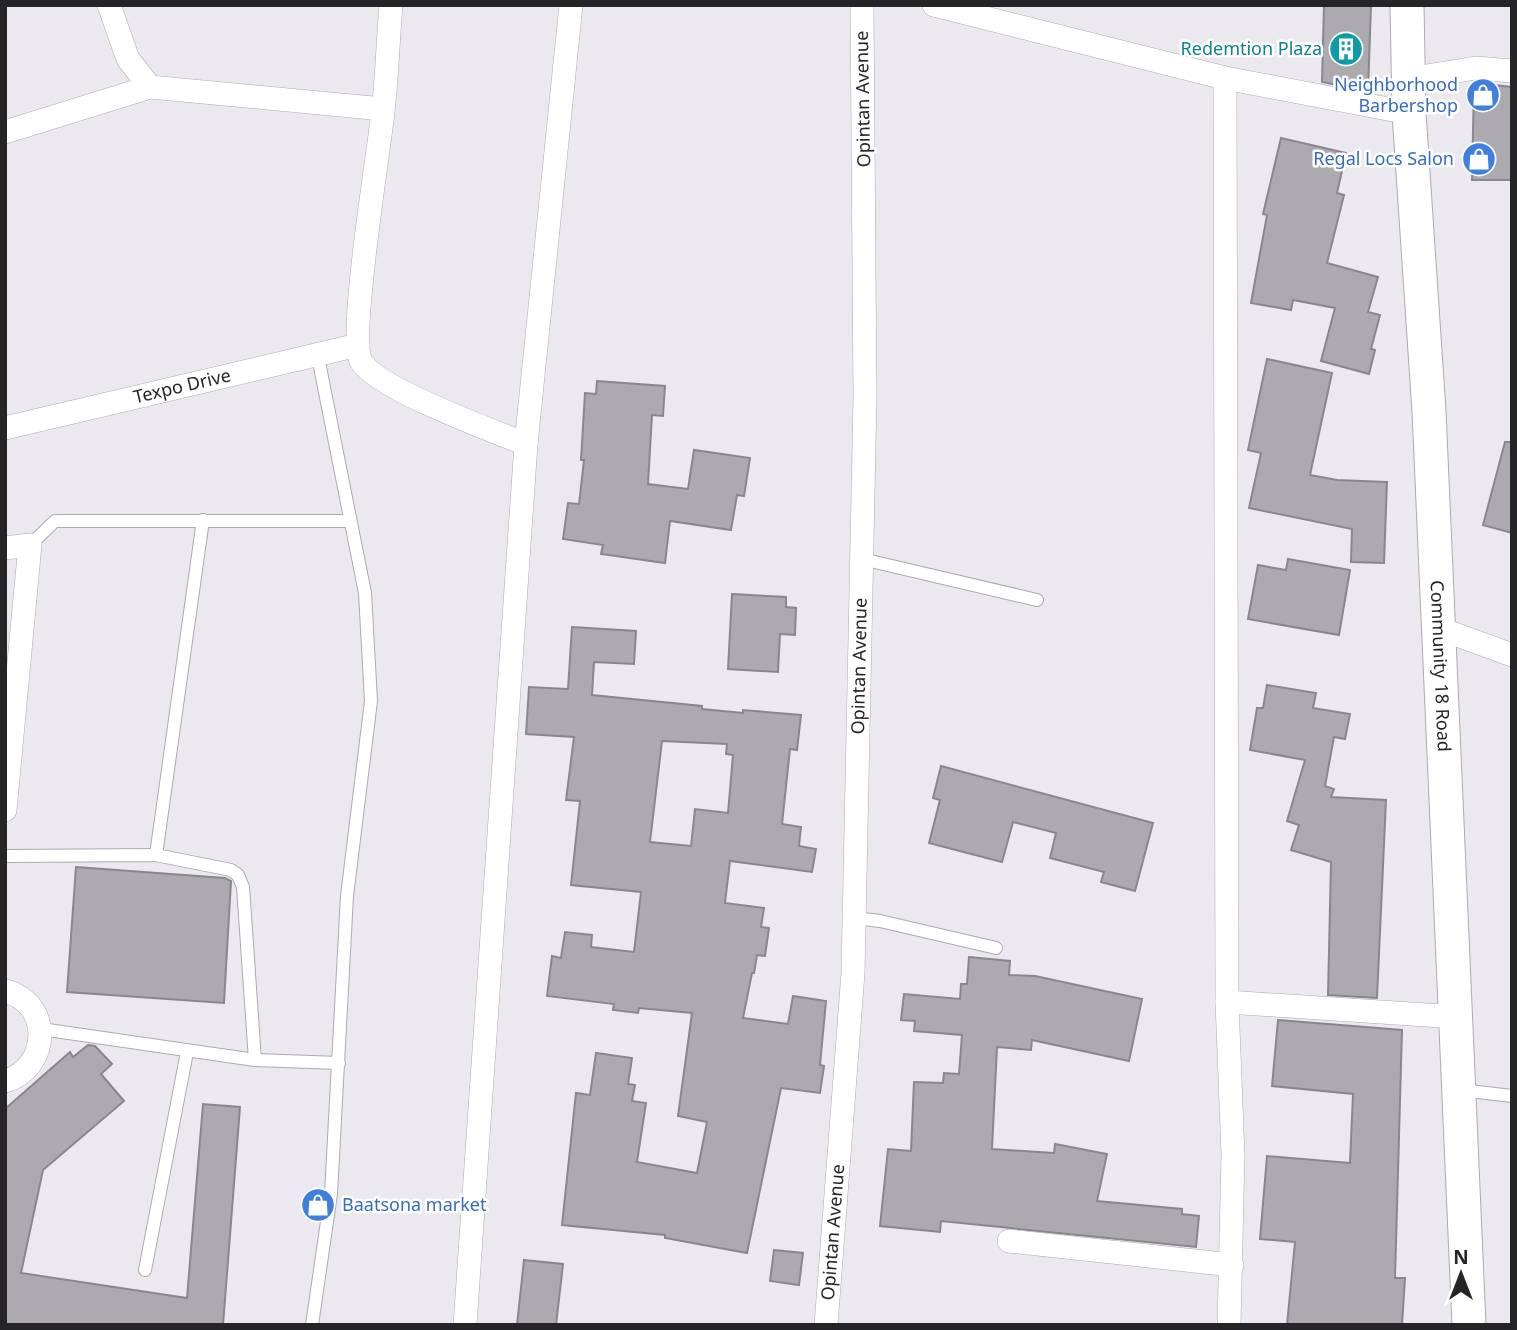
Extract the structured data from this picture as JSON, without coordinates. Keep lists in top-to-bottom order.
{
  "streets": {
    "main road": ["Community 18 Road"],
    "street": ["Opintan Avenue", "Texpo Drive"]
  },
  "places": {
    "building": ["Redemtion Plaza"],
    "shop": ["Neighborhood Barbershop", "Regal Locs Salon", "Baatsona market"]
  },
  "north": "top"
}
